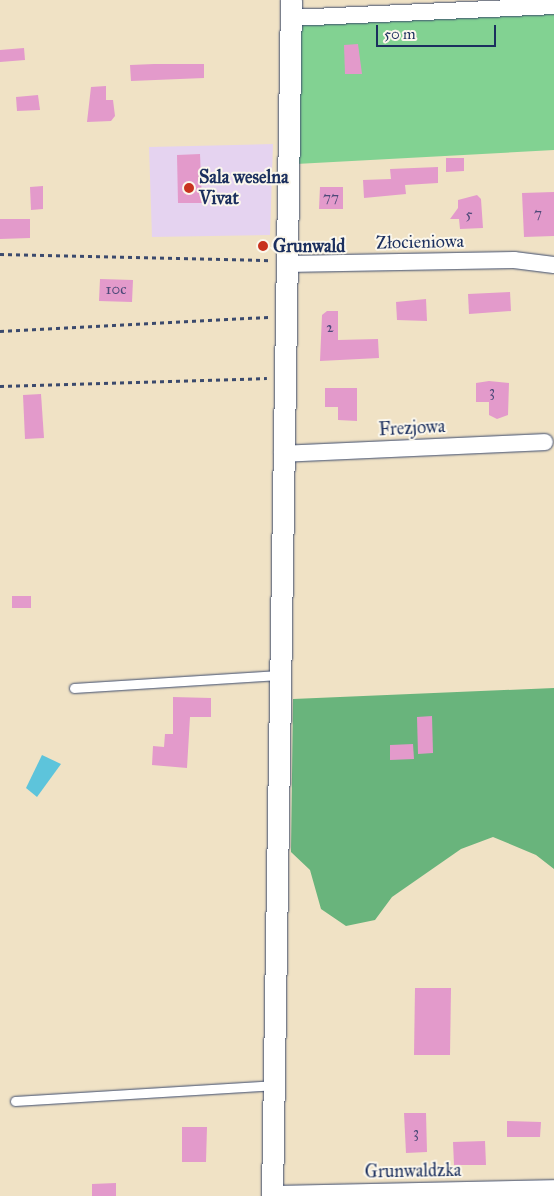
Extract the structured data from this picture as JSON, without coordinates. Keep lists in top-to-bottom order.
{
  "streets": {
    "street": ["Złocieniowa", "Frezjowa", "Grunwaldzka"]
  },
  "places": ["Sala weselna Vivat", "Grunwald"],
  "house_numbers": [
    "77",
    "7",
    "5",
    "10c",
    "2",
    "3",
    "3"
  ],
  "scale_bar": "50 m"
}
